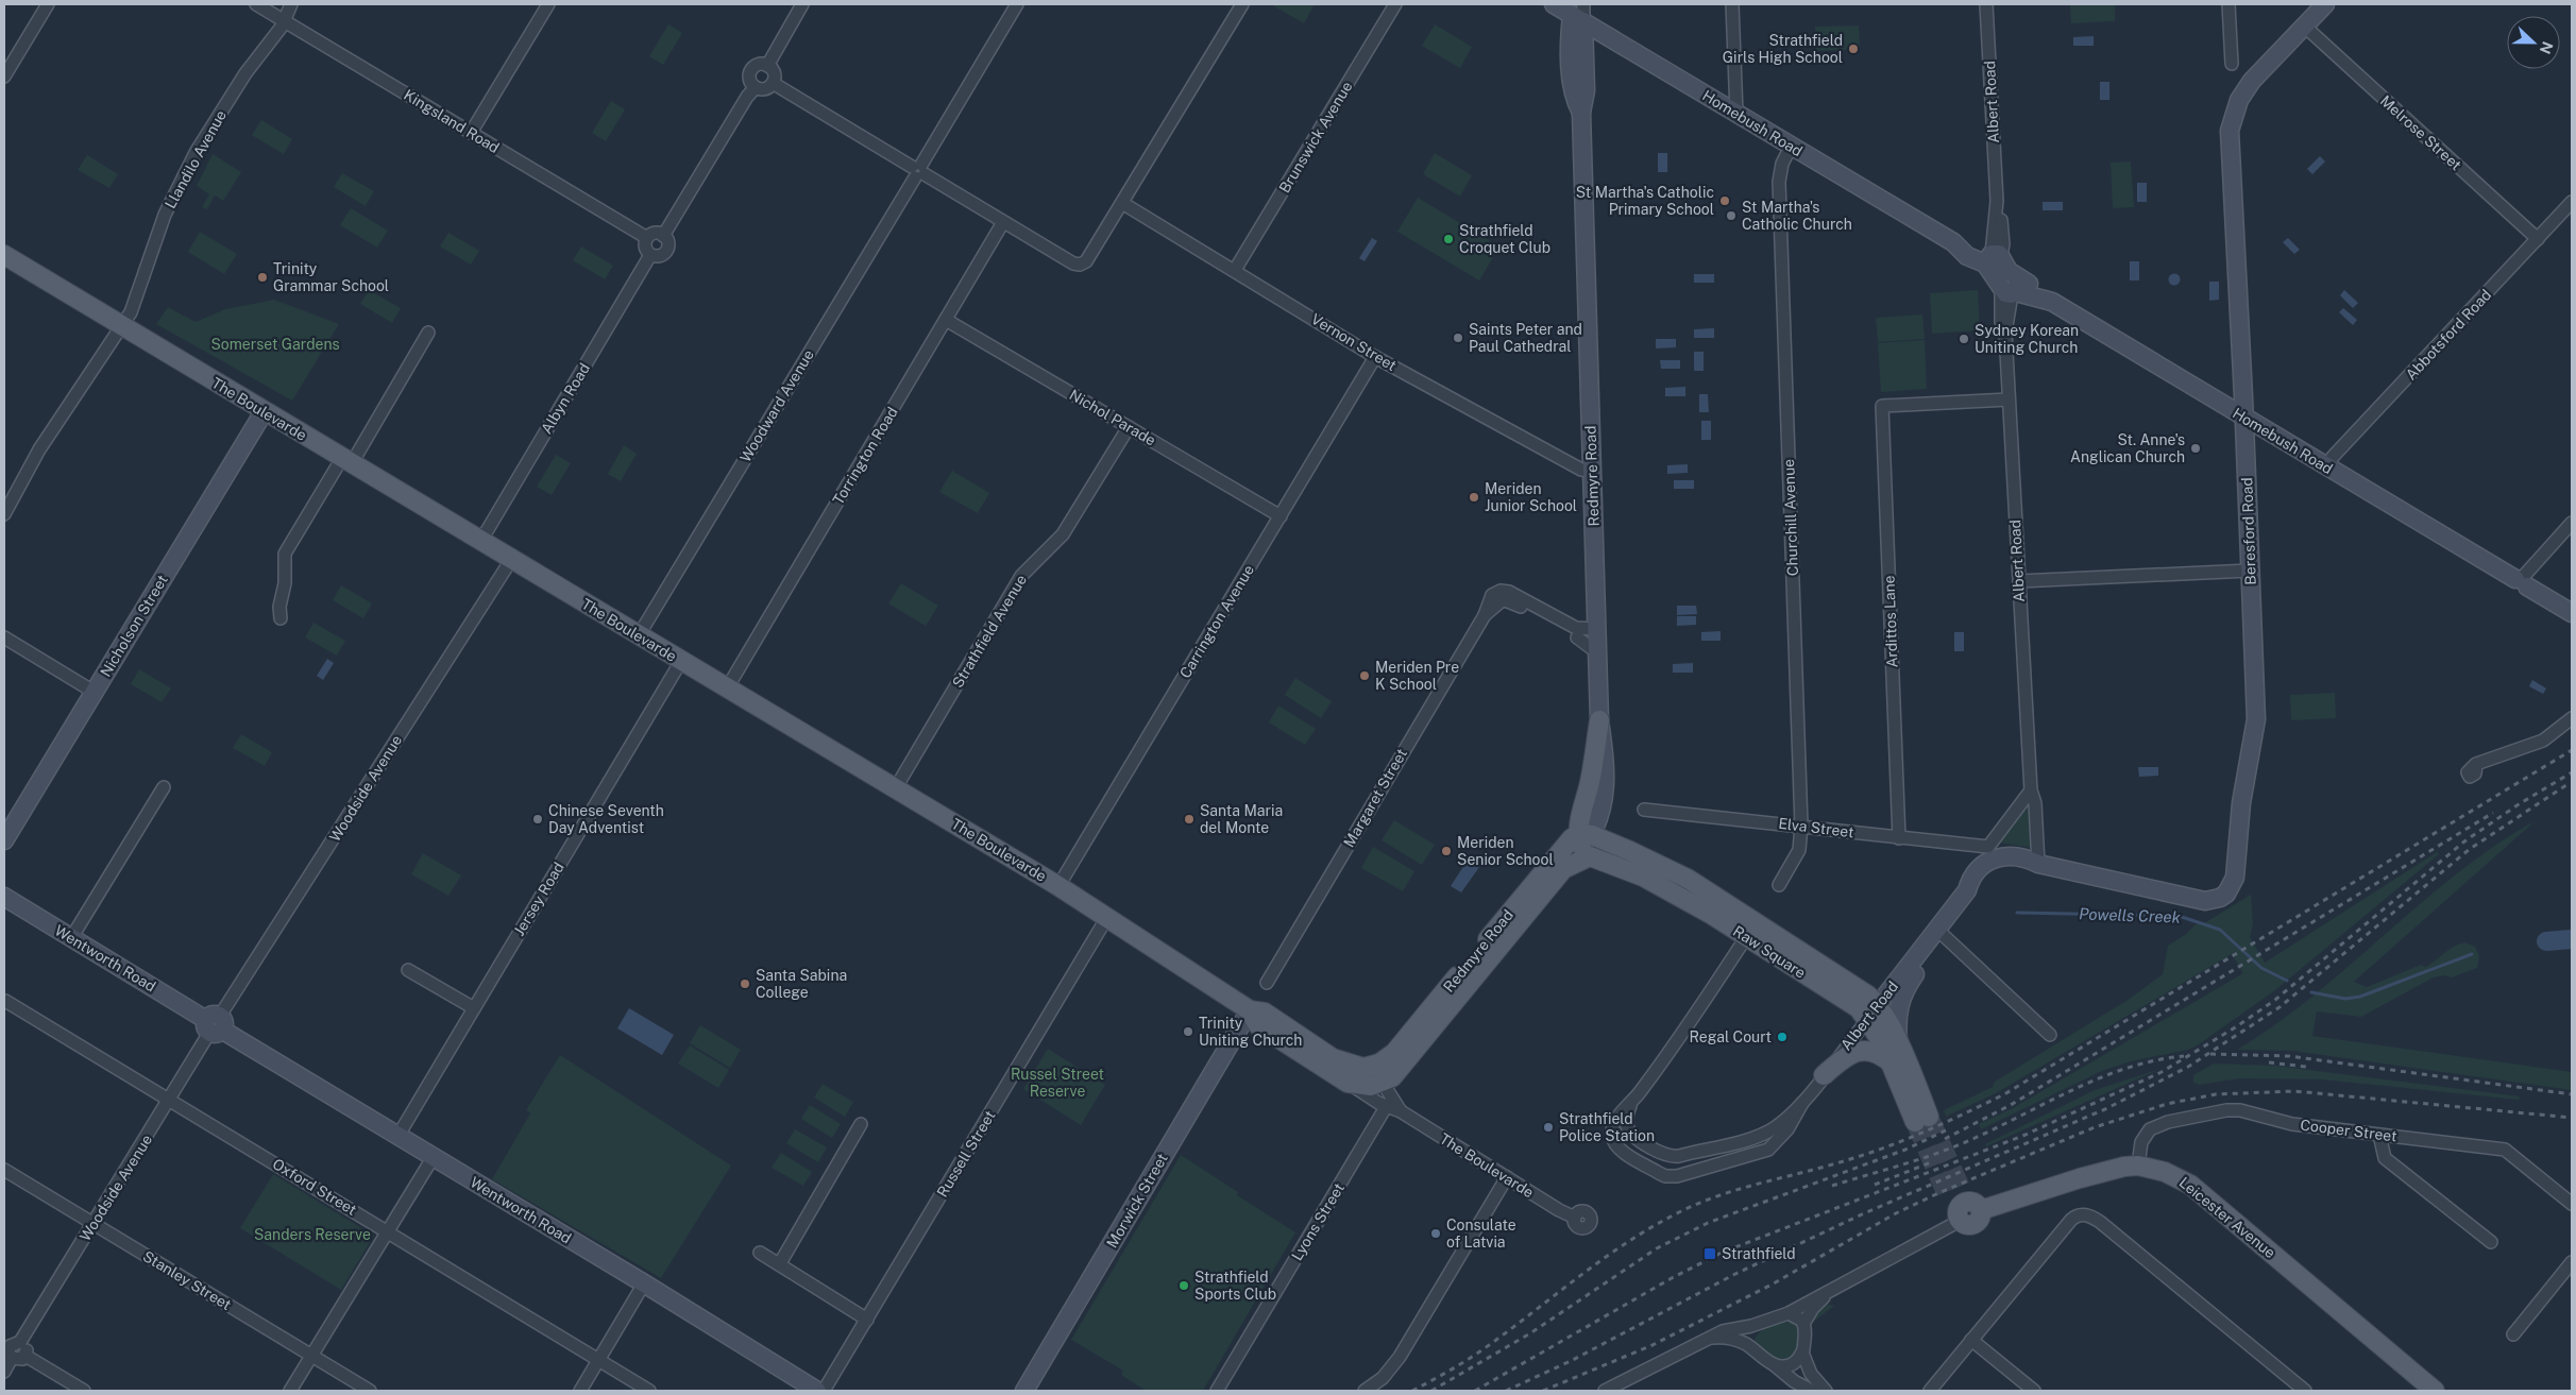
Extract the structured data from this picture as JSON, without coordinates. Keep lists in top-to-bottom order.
{
  "streets": {
    "main road": [
      "Albert Road",
      "Homebush Road",
      "The Boulevarde",
      "Redmyre Road",
      "Beresford Road",
      "Nicholson Street",
      "Raw Square",
      "Wentworth Road",
      "Morwick Street",
      "Leicester Avenue"
    ],
    "street": [
      "Kingsland Road",
      "Melrose Street",
      "Brunswick Avenue",
      "Llandilo Avenue",
      "Abbotsford Road",
      "Vernon Street",
      "Albyn Road",
      "Woodward Avenue",
      "Nichol Parade",
      "Torrington Road",
      "Churchill Avenue",
      "Carrington Avenue",
      "Ardittos Lane",
      "Strathfield Avenue",
      "Woodside Avenue",
      "Margaret Street",
      "Elva Street",
      "Jersey Road",
      "Cooper Street",
      "Russell Street",
      "Oxford Street",
      "Lyons Street",
      "Stanley Street"
    ]
  },
  "crossings": [
    ["Albert Road", "Homebush Road"],
    ["Albert Road", "Beresford Road"],
    ["Albert Road", "Ardittos Lane"],
    ["Albert Road", "Raw Square"],
    ["Kingsland Road", "Llandilo Avenue"],
    ["Kingsland Road", "Albyn Road"],
    ["Homebush Road", "Abbotsford Road"],
    ["Homebush Road", "Redmyre Road"],
    ["Homebush Road", "Churchill Avenue"],
    ["Homebush Road", "Beresford Road"],
    ["Melrose Street", "Abbotsford Road"],
    ["Melrose Street", "Beresford Road"],
    ["Brunswick Avenue", "Vernon Street"],
    ["Llandilo Avenue", "The Boulevarde"],
    ["Vernon Street", "Redmyre Road"],
    ["Vernon Street", "Carrington Avenue"],
    ["Albyn Road", "The Boulevarde"],
    ["Woodward Avenue", "The Boulevarde"],
    ["The Boulevarde", "Torrington Road"],
    ["The Boulevarde", "Redmyre Road"],
    ["The Boulevarde", "Carrington Avenue"],
    ["The Boulevarde", "Nicholson Street"],
    ["The Boulevarde", "Strathfield Avenue"],
    ["The Boulevarde", "Woodside Avenue"],
    ["The Boulevarde", "Jersey Road"],
    ["The Boulevarde", "Russell Street"],
    ["The Boulevarde", "Morwick Street"],
    ["The Boulevarde", "Lyons Street"],
    ["Nichol Parade", "Torrington Road"],
    ["Nichol Parade", "Carrington Avenue"],
    ["Nichol Parade", "Strathfield Avenue"],
    ["Redmyre Road", "Margaret Street"],
    ["Redmyre Road", "Raw Square"],
    ["Churchill Avenue", "Elva Street"],
    ["Ardittos Lane", "Elva Street"],
    ["Woodside Avenue", "Wentworth Road"],
    ["Woodside Avenue", "Oxford Street"],
    ["Woodside Avenue", "Stanley Street"],
    ["Jersey Road", "Wentworth Road"],
    ["Cooper Street", "Leicester Avenue"]
  ],
  "water": ["Powells Creek"],
  "parks": ["Somerset Gardens", "Russel Street Reserve", "Sanders Reserve"],
  "places": {
    "other": [
      "Strathfield Girls High School",
      "St Martha's Catholic Primary School",
      "St Martha's Catholic Church",
      "Strathfield Croquet Club",
      "Trinity Grammar School",
      "Saints Peter and Paul Cathedral",
      "Sydney Korean Uniting Church",
      "St. Anne's Anglican Church",
      "Meriden Junior School",
      "Meriden Pre K School",
      "Chinese Seventh Day Adventist",
      "Santa Maria del Monte",
      "Meriden Senior School",
      "Santa Sabina College",
      "Trinity Uniting Church",
      "Regal Court",
      "Strathfield Police Station",
      "Consulate of Latvia",
      "Strathfield Sports Club"
    ],
    "transit": ["Strathfield"]
  },
  "north": "right"
}
